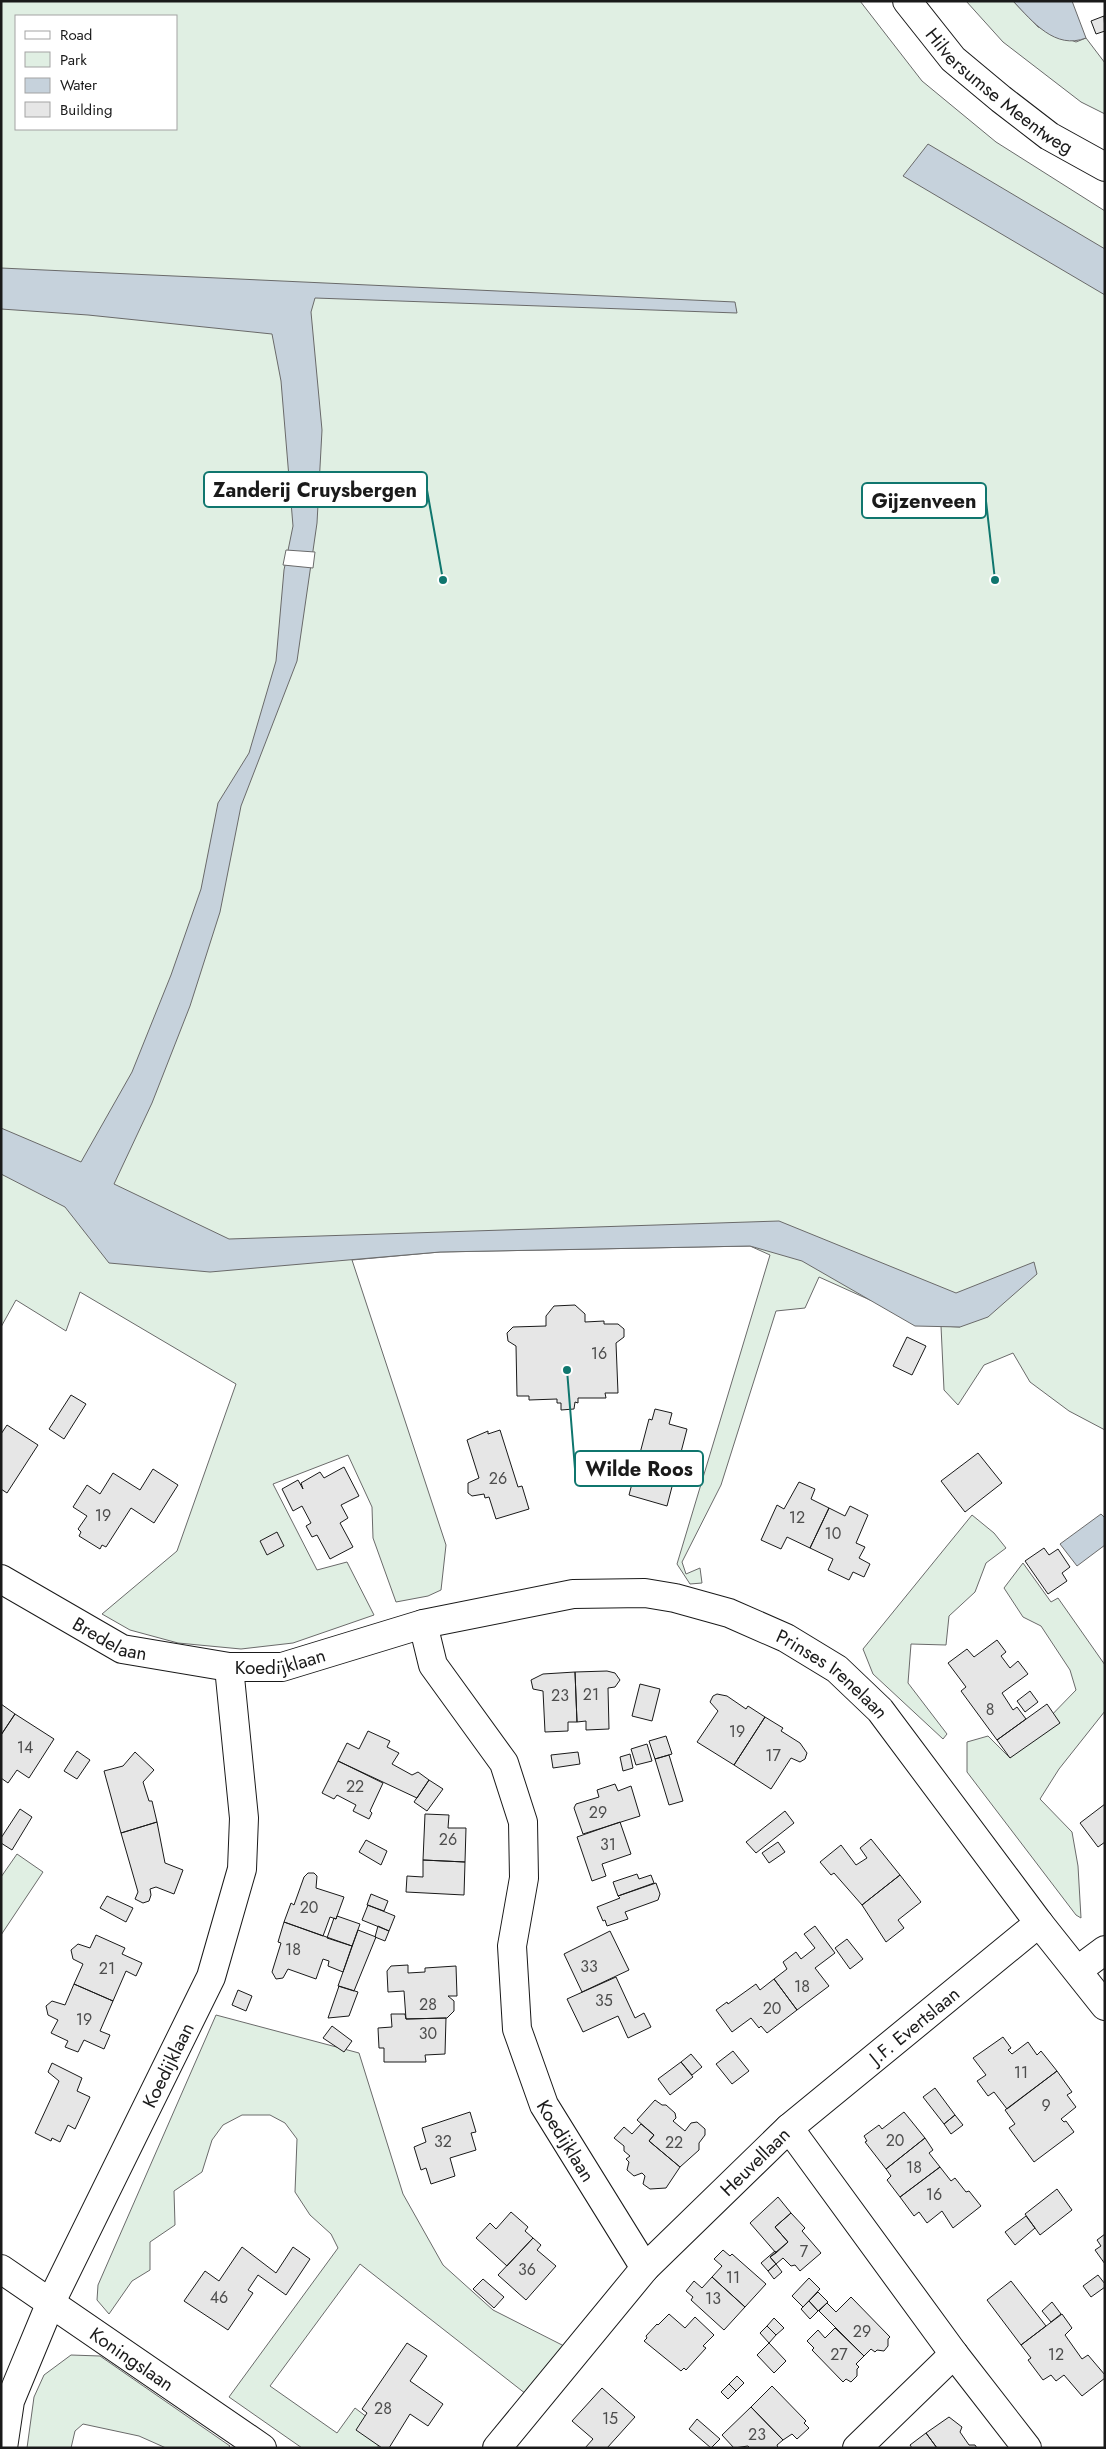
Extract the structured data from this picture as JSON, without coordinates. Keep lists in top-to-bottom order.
{
  "streets": {
    "street": [
      "Hilversumse Meentweg",
      "Bredelaan",
      "Koedijklaan",
      "Prinses Irenelaan",
      "J.F. Evertslaan",
      "Heuvellaan",
      "Koningslaan"
    ]
  },
  "crossings": [
    ["Bredelaan", "Koedijklaan"],
    ["Koedijklaan", "Prinses Irenelaan"],
    ["Koedijklaan", "Heuvellaan"],
    ["Koedijklaan", "Koningslaan"],
    ["Prinses Irenelaan", "J.F. Evertslaan"],
    ["J.F. Evertslaan", "Heuvellaan"]
  ],
  "places": ["Zanderij Cruysbergen", "Gijzenveen", "Wilde Roos"],
  "house_numbers": [
    "16",
    "26",
    "19",
    "12",
    "10",
    "21",
    "23",
    "8",
    "19",
    "14",
    "17",
    "22",
    "29",
    "26",
    "31",
    "20",
    "18",
    "33",
    "21",
    "18",
    "35",
    "28",
    "20",
    "19",
    "30",
    "11",
    "9",
    "20",
    "32",
    "22",
    "18",
    "16",
    "7",
    "36",
    "11",
    "46",
    "13",
    "29",
    "27",
    "12",
    "28",
    "15",
    "23"
  ],
  "legend": [
    "Road",
    "Park",
    "Water",
    "Building"
  ]
}
